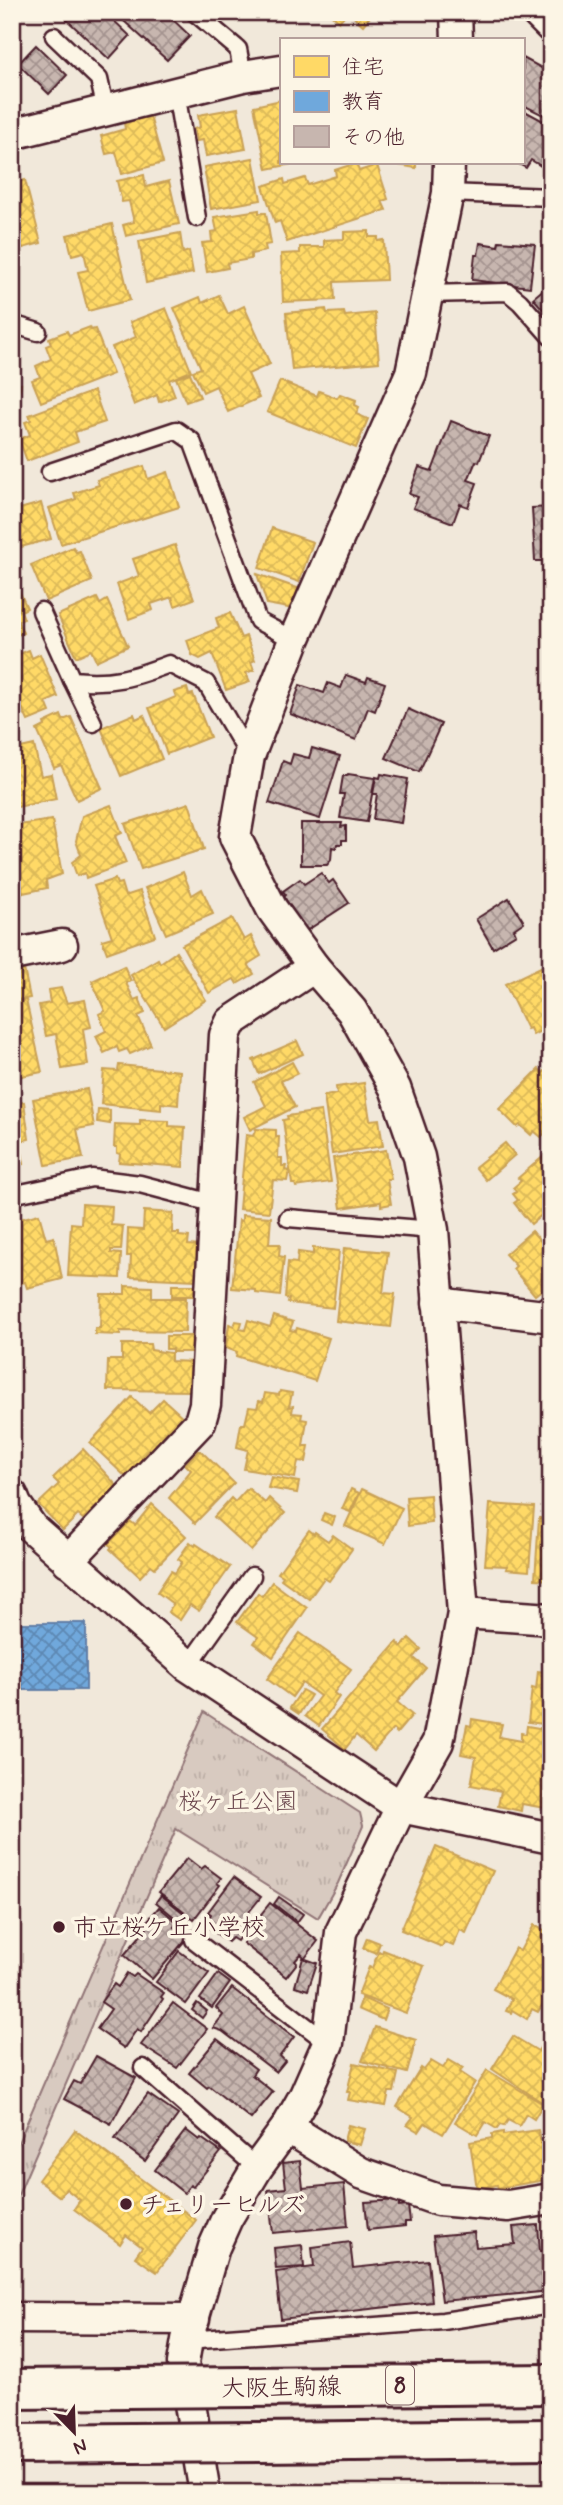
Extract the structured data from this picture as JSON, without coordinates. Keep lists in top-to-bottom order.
{
  "streets": {
    "main road": ["8", "大阪生駒線"]
  },
  "parks": ["桜ヶ丘公園"],
  "places": ["市立桜ケ丘小学校", "チェリーヒルズ"],
  "legend": ["住宅", "教育", "その他"],
  "north": "bottom right"
}
